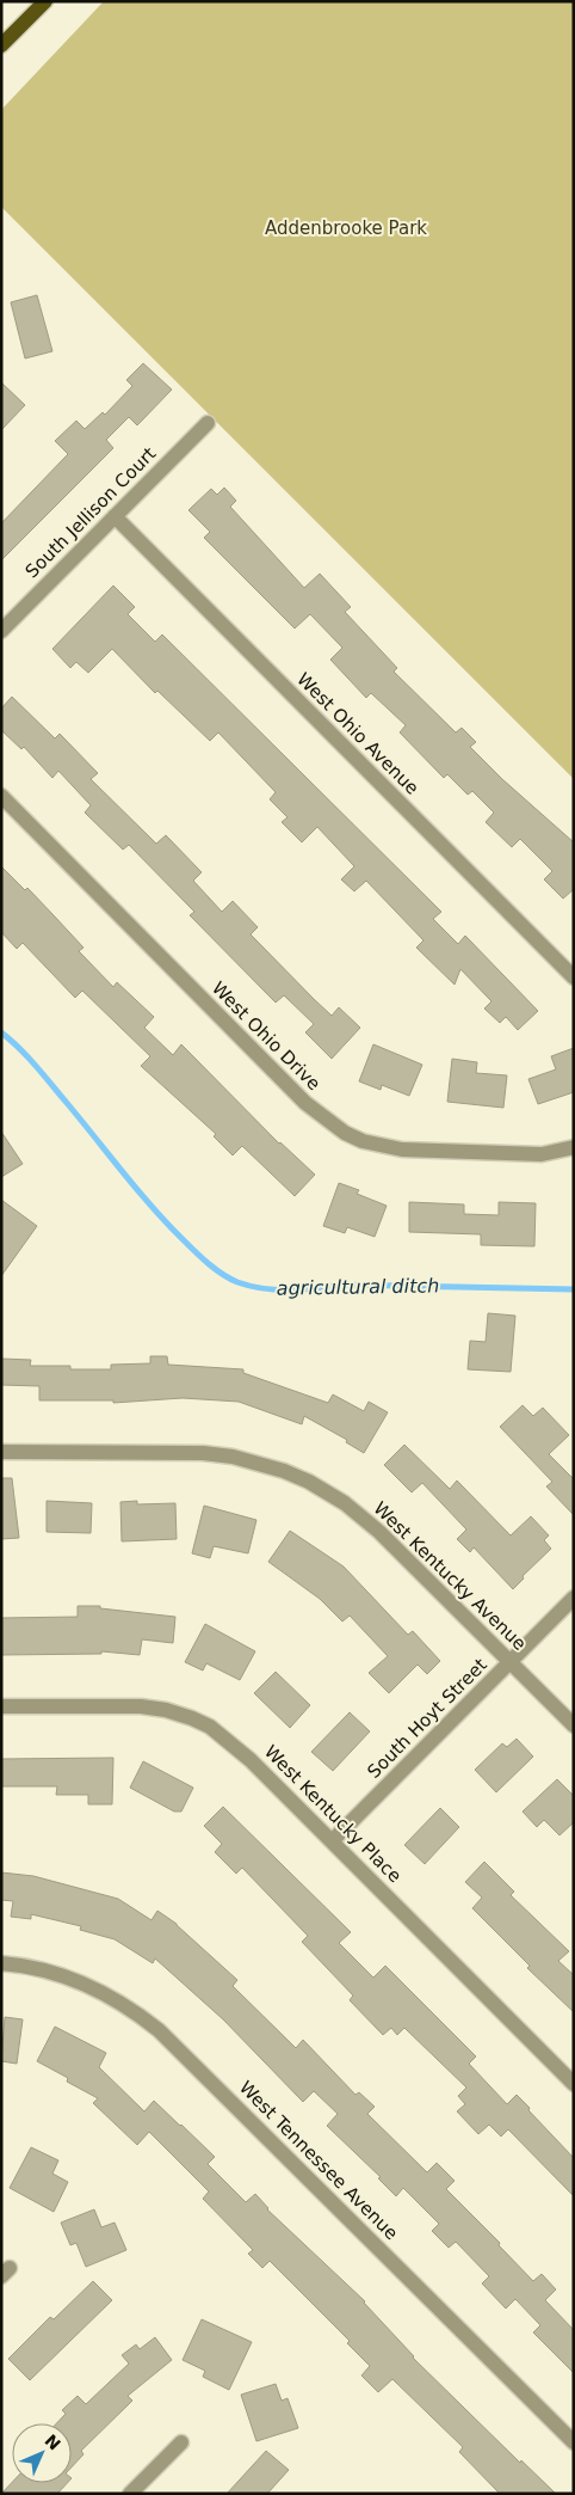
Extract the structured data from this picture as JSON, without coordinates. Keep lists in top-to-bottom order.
{
  "streets": {
    "street": [
      "South Jellison Court",
      "West Ohio Avenue",
      "West Ohio Drive",
      "West Kentucky Avenue",
      "South Hoyt Street",
      "West Kentucky Place",
      "West Tennessee Avenue"
    ]
  },
  "crossings": [
    ["South Jellison Court", "West Ohio Avenue"],
    ["West Kentucky Avenue", "South Hoyt Street"],
    ["South Hoyt Street", "West Kentucky Place"]
  ],
  "water": ["agricultural ditch"],
  "parks": ["Addenbrooke Park"],
  "north": "top right"
}
